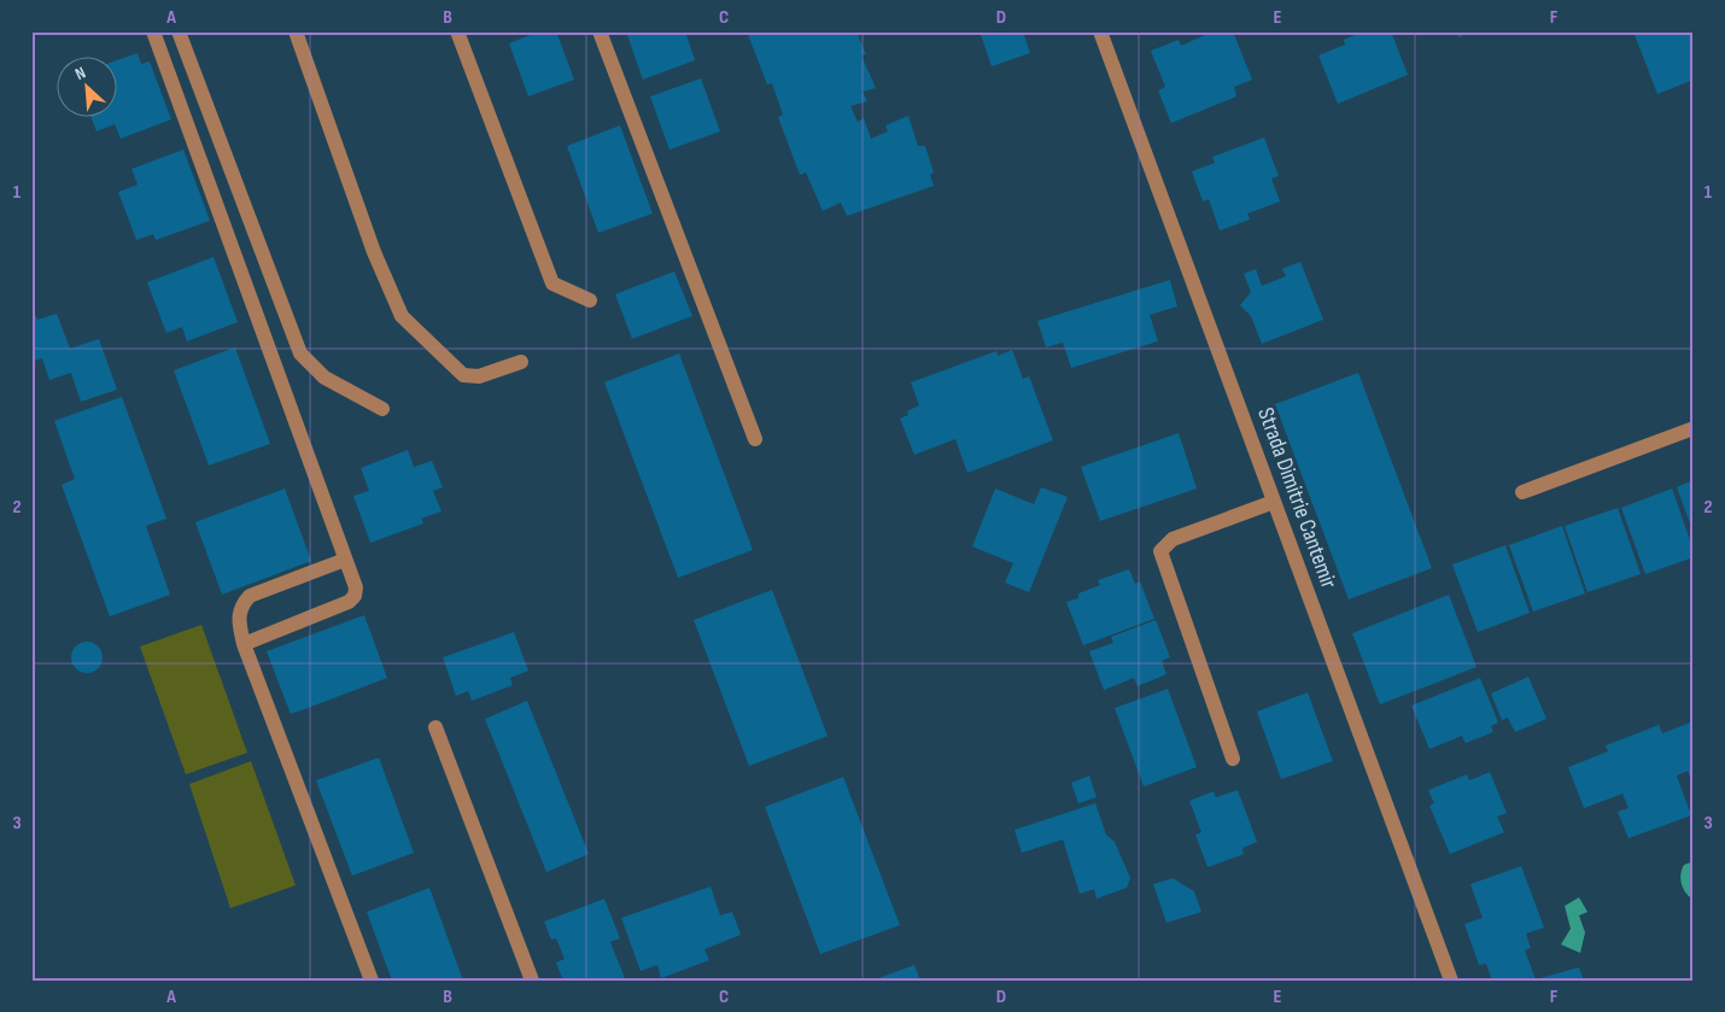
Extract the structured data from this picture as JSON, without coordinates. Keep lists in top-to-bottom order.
{
  "streets": {
    "street": ["Strada Dimitrie Cantemir"]
  },
  "north": "top left",
  "grid": {
    "columns": [
      "A",
      "B",
      "C",
      "D",
      "E",
      "F"
    ],
    "rows": ["1", "2", "3"]
  }
}
